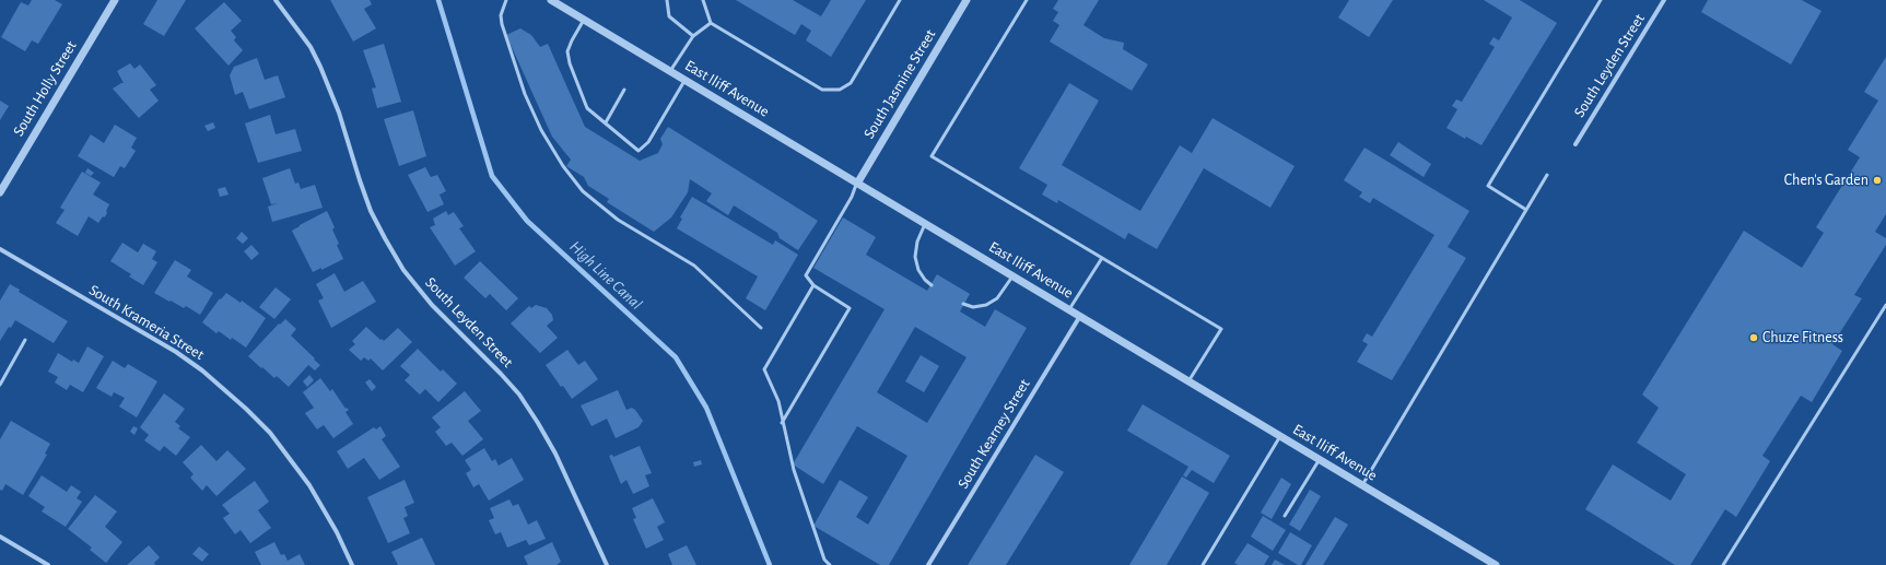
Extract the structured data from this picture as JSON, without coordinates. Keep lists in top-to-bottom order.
{
  "streets": {
    "street": [
      "South Leyden Street",
      "South Jasmine Street",
      "South Holly Street",
      "East Iliff Avenue",
      "South Krameria Street",
      "South Kearney Street"
    ]
  },
  "crossings": [
    ["South Jasmine Street", "East Iliff Avenue"],
    ["East Iliff Avenue", "South Kearney Street"]
  ],
  "water": ["High Line Canal"],
  "places": ["Chen's Garden", "Chuze Fitness"]
}
